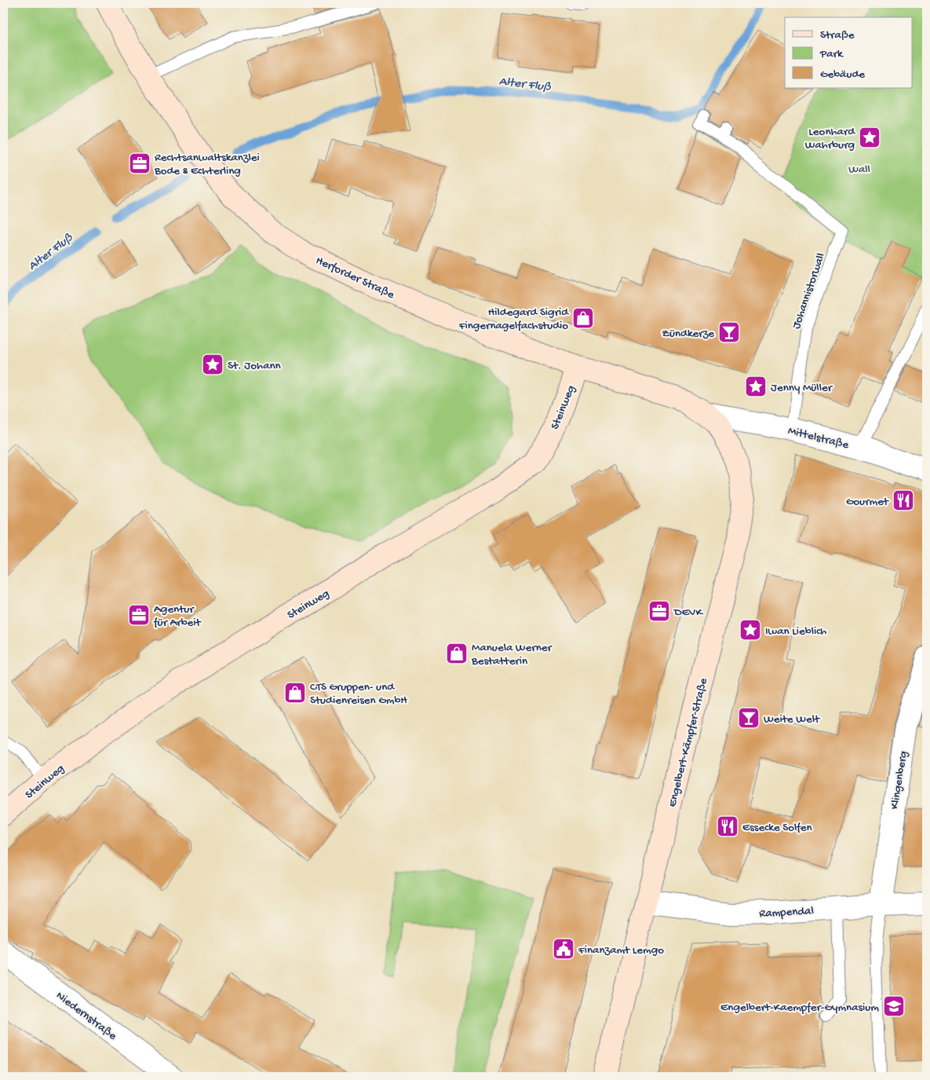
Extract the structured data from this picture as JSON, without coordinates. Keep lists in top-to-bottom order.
{
  "streets": {
    "street": [
      "Herforder Straße",
      "Steinweg",
      "Mittelstraße",
      "Engelbert-Kämpfer-Straße",
      "Klingenberg",
      "Rampendal",
      "Niedernstraße"
    ],
    "lane": ["Johannistorwall"]
  },
  "crossings": [
    ["Herforder Straße", "Steinweg"],
    ["Herforder Straße", "Mittelstraße"],
    ["Herforder Straße", "Engelbert-Kämpfer-Straße"],
    ["Johannistorwall", "Mittelstraße"],
    ["Mittelstraße", "Engelbert-Kämpfer-Straße"],
    ["Engelbert-Kämpfer-Straße", "Rampendal"],
    ["Klingenberg", "Rampendal"]
  ],
  "water": ["Alter Fluß"],
  "parks": ["Wall"],
  "places": {
    "place": [
      "Leonhard Wahrburg",
      "St. Johann",
      "Jenny Müller",
      "Iwan Lieblich"
    ],
    "office": ["Rechtsanwaltskanzlei Bode & Echterling", "DEVK", "Agentur für Arbeit"],
    "shop": ["Hildegard Sigrid Fingernagelfachstudio", "Manuela Werner Bestatterin", "CTS Gruppen- und Studienreisen GmbH"],
    "bar": ["Zündkerze", "Weite Welt"],
    "restaurant": ["Gourmet", "Essecke Solfen"],
    "public building": ["Finanzamt Lemgo"],
    "school or university": ["Engelbert-Kaempfer-Gymnasium"]
  },
  "legend": ["Straße", "Park", "Gebäude"]
}
